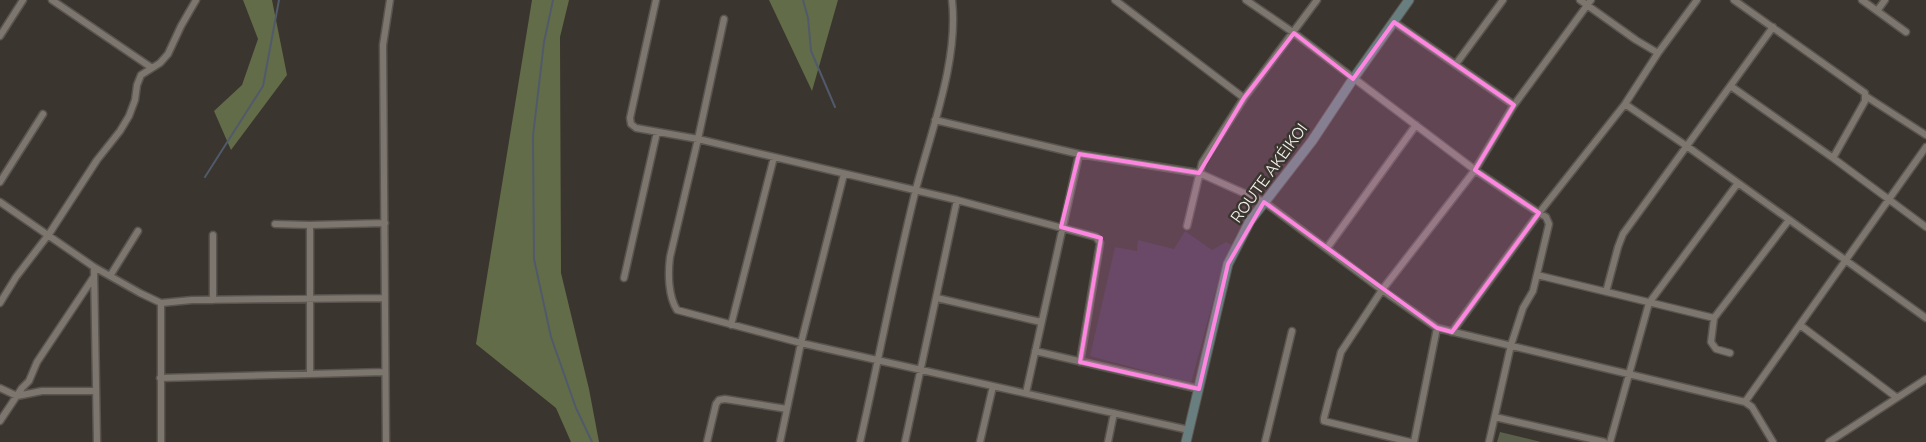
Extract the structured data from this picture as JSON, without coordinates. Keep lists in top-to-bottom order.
{
  "streets": {
    "street": ["ROUTE AKÉIKOI"]
  }
}
